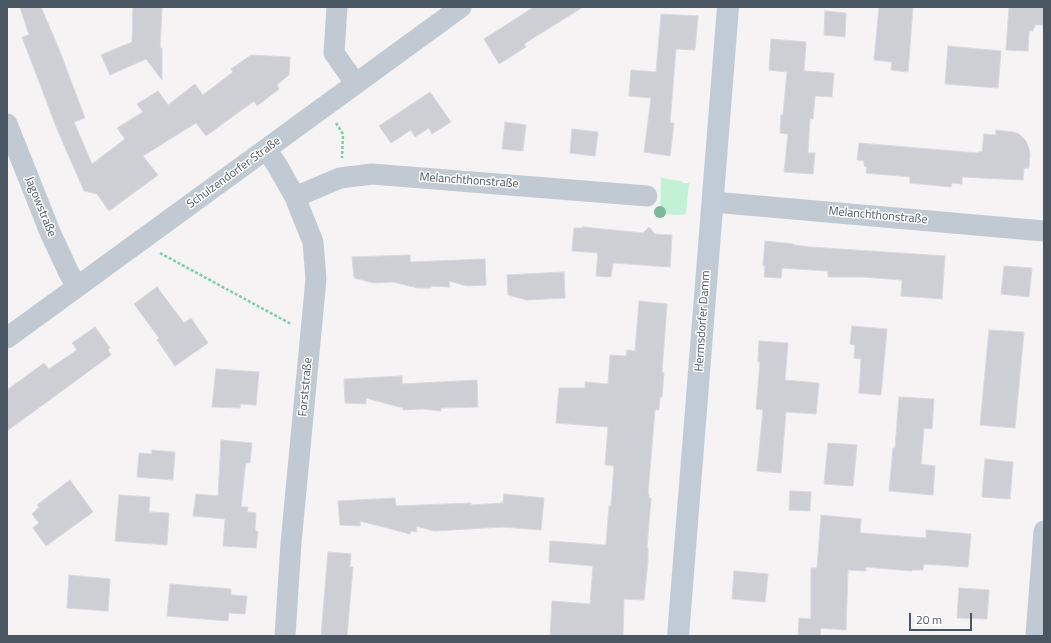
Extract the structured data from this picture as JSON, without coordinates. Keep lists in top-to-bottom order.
{
  "streets": {
    "main road": ["Hermsdorfer Damm"],
    "street": [
      "Schulzendorfer Straße",
      "Melanchthonstraße",
      "Jagowstraße",
      "Forststraße"
    ]
  },
  "crossings": [
    ["Schulzendorfer Straße", "Jagowstraße"],
    ["Schulzendorfer Straße", "Forststraße"],
    ["Melanchthonstraße", "Hermsdorfer Damm"],
    ["Melanchthonstraße", "Forststraße"]
  ],
  "scale_bar": "20 m"
}
